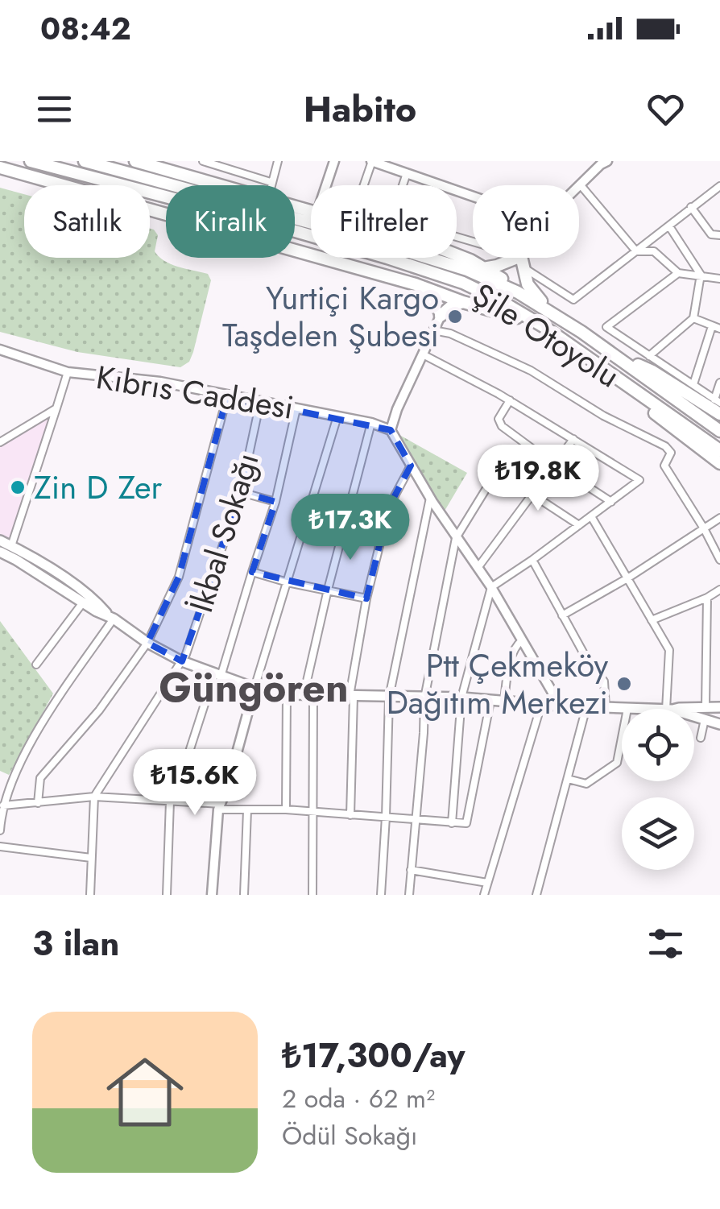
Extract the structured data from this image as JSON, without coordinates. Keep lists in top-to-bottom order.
{
  "streets": {
    "highway": ["Şile Otoyolu"],
    "street": ["Kıbrıs Caddesi", "İkbal Sokağı"]
  },
  "crossings": [
    ["Kıbrıs Caddesi", "İkbal Sokağı"]
  ],
  "districts": ["Güngören"],
  "places": ["Yurtiçi Kargo Taşdelen Şubesi", "Zin D Zer", "Ptt Çekmeköy Dağıtım Merkezi"],
  "page": {
    "status": "08:42",
    "header": "Habito",
    "chip": [
      "Satılık",
      "Kiralık",
      "Filtreler",
      "Yeni"
    ],
    "price": ["₺19.8K", "₺17.3K", "₺15.6K"],
    "heading": "3 ilan",
    "list": [
      {
        "name": "₺17,300/ay",
        "note": "2 oda · 62 m² · Ödül Sokağı"
      }
    ]
  }
}
